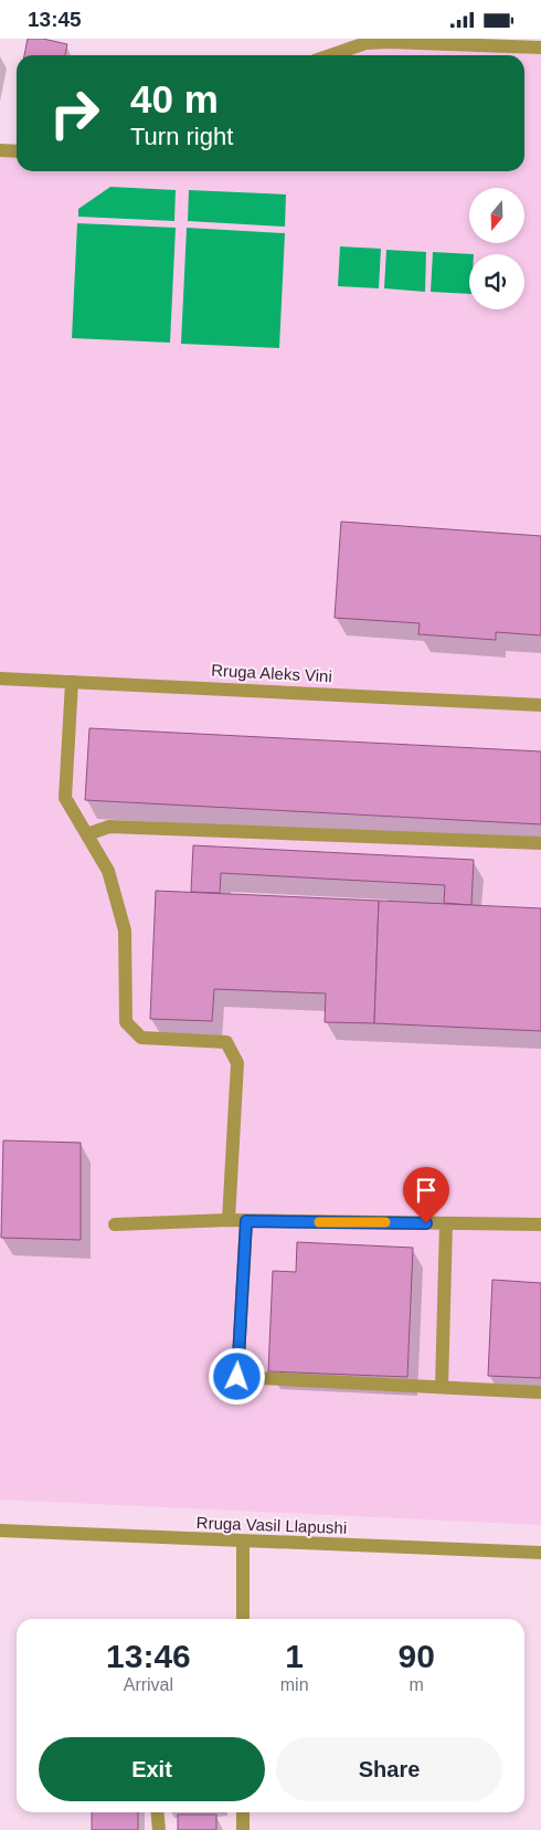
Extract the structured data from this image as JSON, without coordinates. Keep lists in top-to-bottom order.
{
  "streets": {
    "street": ["Rruga Aleks Vini", "Rruga Vasil Llapushi"]
  },
  "north": "bottom",
  "page": {
    "status": "13:45",
    "turn": ["40 m", "Turn right"],
    "eta": [
      "13:46",
      "Arrival",
      "1",
      "min",
      "90",
      "m"
    ],
    "buttons": ["Exit", "Share"]
  }
}
